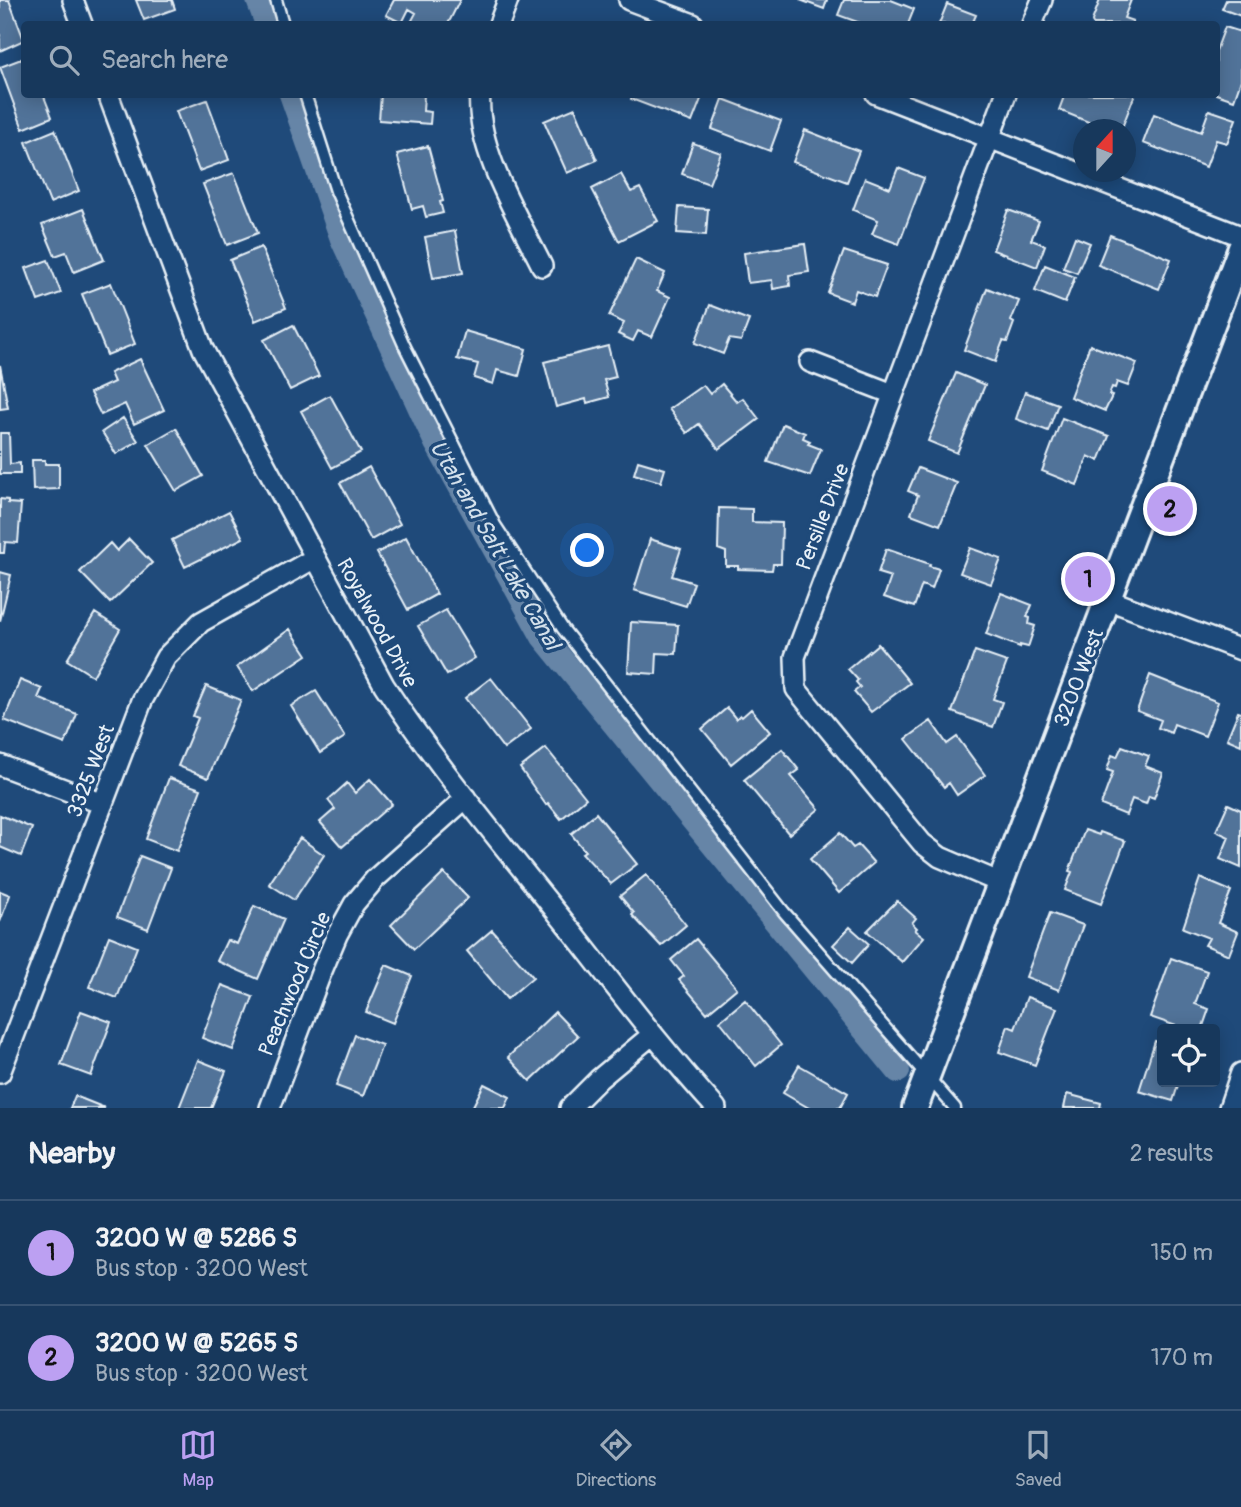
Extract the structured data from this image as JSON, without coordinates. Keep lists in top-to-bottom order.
{
  "streets": {
    "street": [
      "Persille Drive",
      "Royalwood Drive",
      "3200 West",
      "3325 West",
      "Peachwood Circle"
    ]
  },
  "crossings": [
    ["Persille Drive", "3200 West"],
    ["Royalwood Drive", "3325 West"],
    ["Royalwood Drive", "Peachwood Circle"]
  ],
  "water": ["Utah and Salt Lake Canal"],
  "north": "top",
  "page": {
    "search": "Search here",
    "pins": ["2", "1"],
    "heading": ["Nearby", "2 results"],
    "list": [
      {
        "mark": "1",
        "name": "3200 W @ 5286 S",
        "note": "Bus stop · 3200 West",
        "value": "150 m"
      },
      {
        "mark": "2",
        "name": "3200 W @ 5265 S",
        "note": "Bus stop · 3200 West",
        "value": "170 m"
      }
    ],
    "nav": ["Map", "Directions", "Saved"]
  }
}
